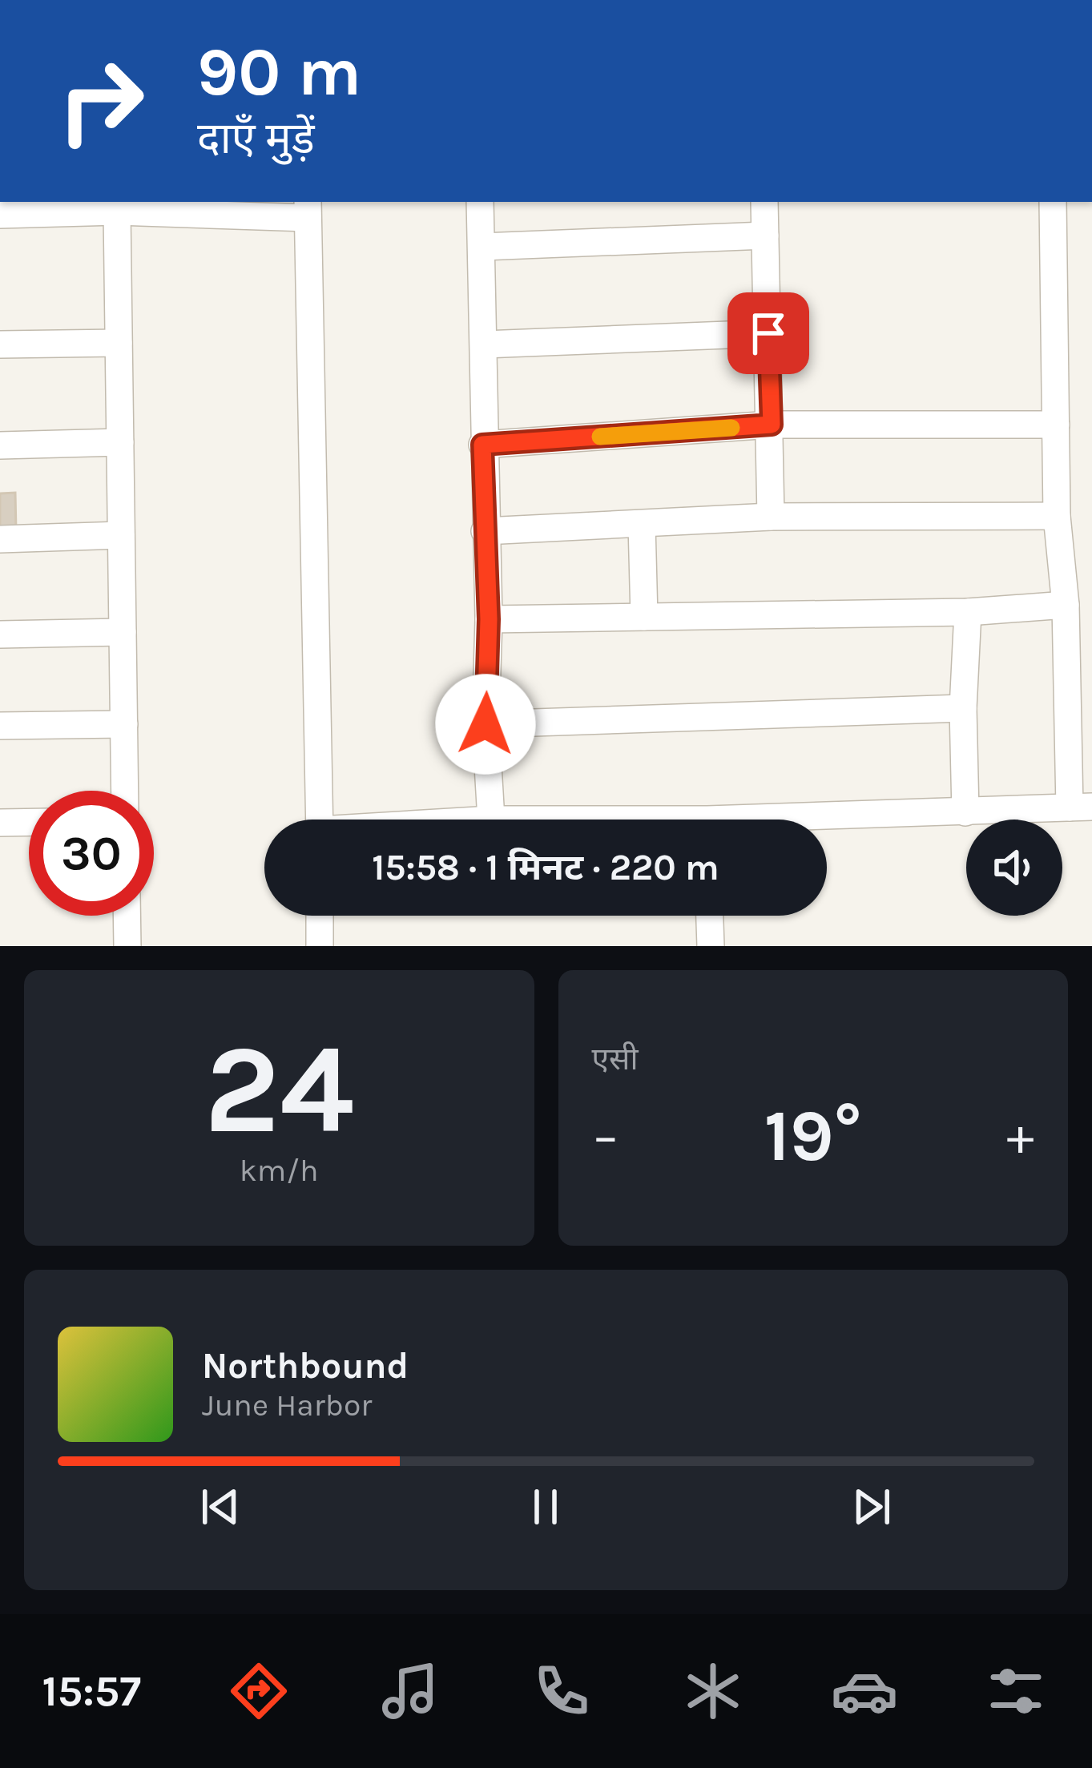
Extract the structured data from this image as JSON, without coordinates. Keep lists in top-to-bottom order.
{
  "page": {
    "turn": ["90 m", "दाएँ मुड़ें"],
    "limit": "30",
    "trip": "15:58 · 1 मिनट · 220 m",
    "tile": [
      ["24", "km/h"],
      "एसी"
    ],
    "heat": ["−", "19°", "+"],
    "song": ["Northbound", "June Harbor"],
    "tabs": "15:57"
  }
}
